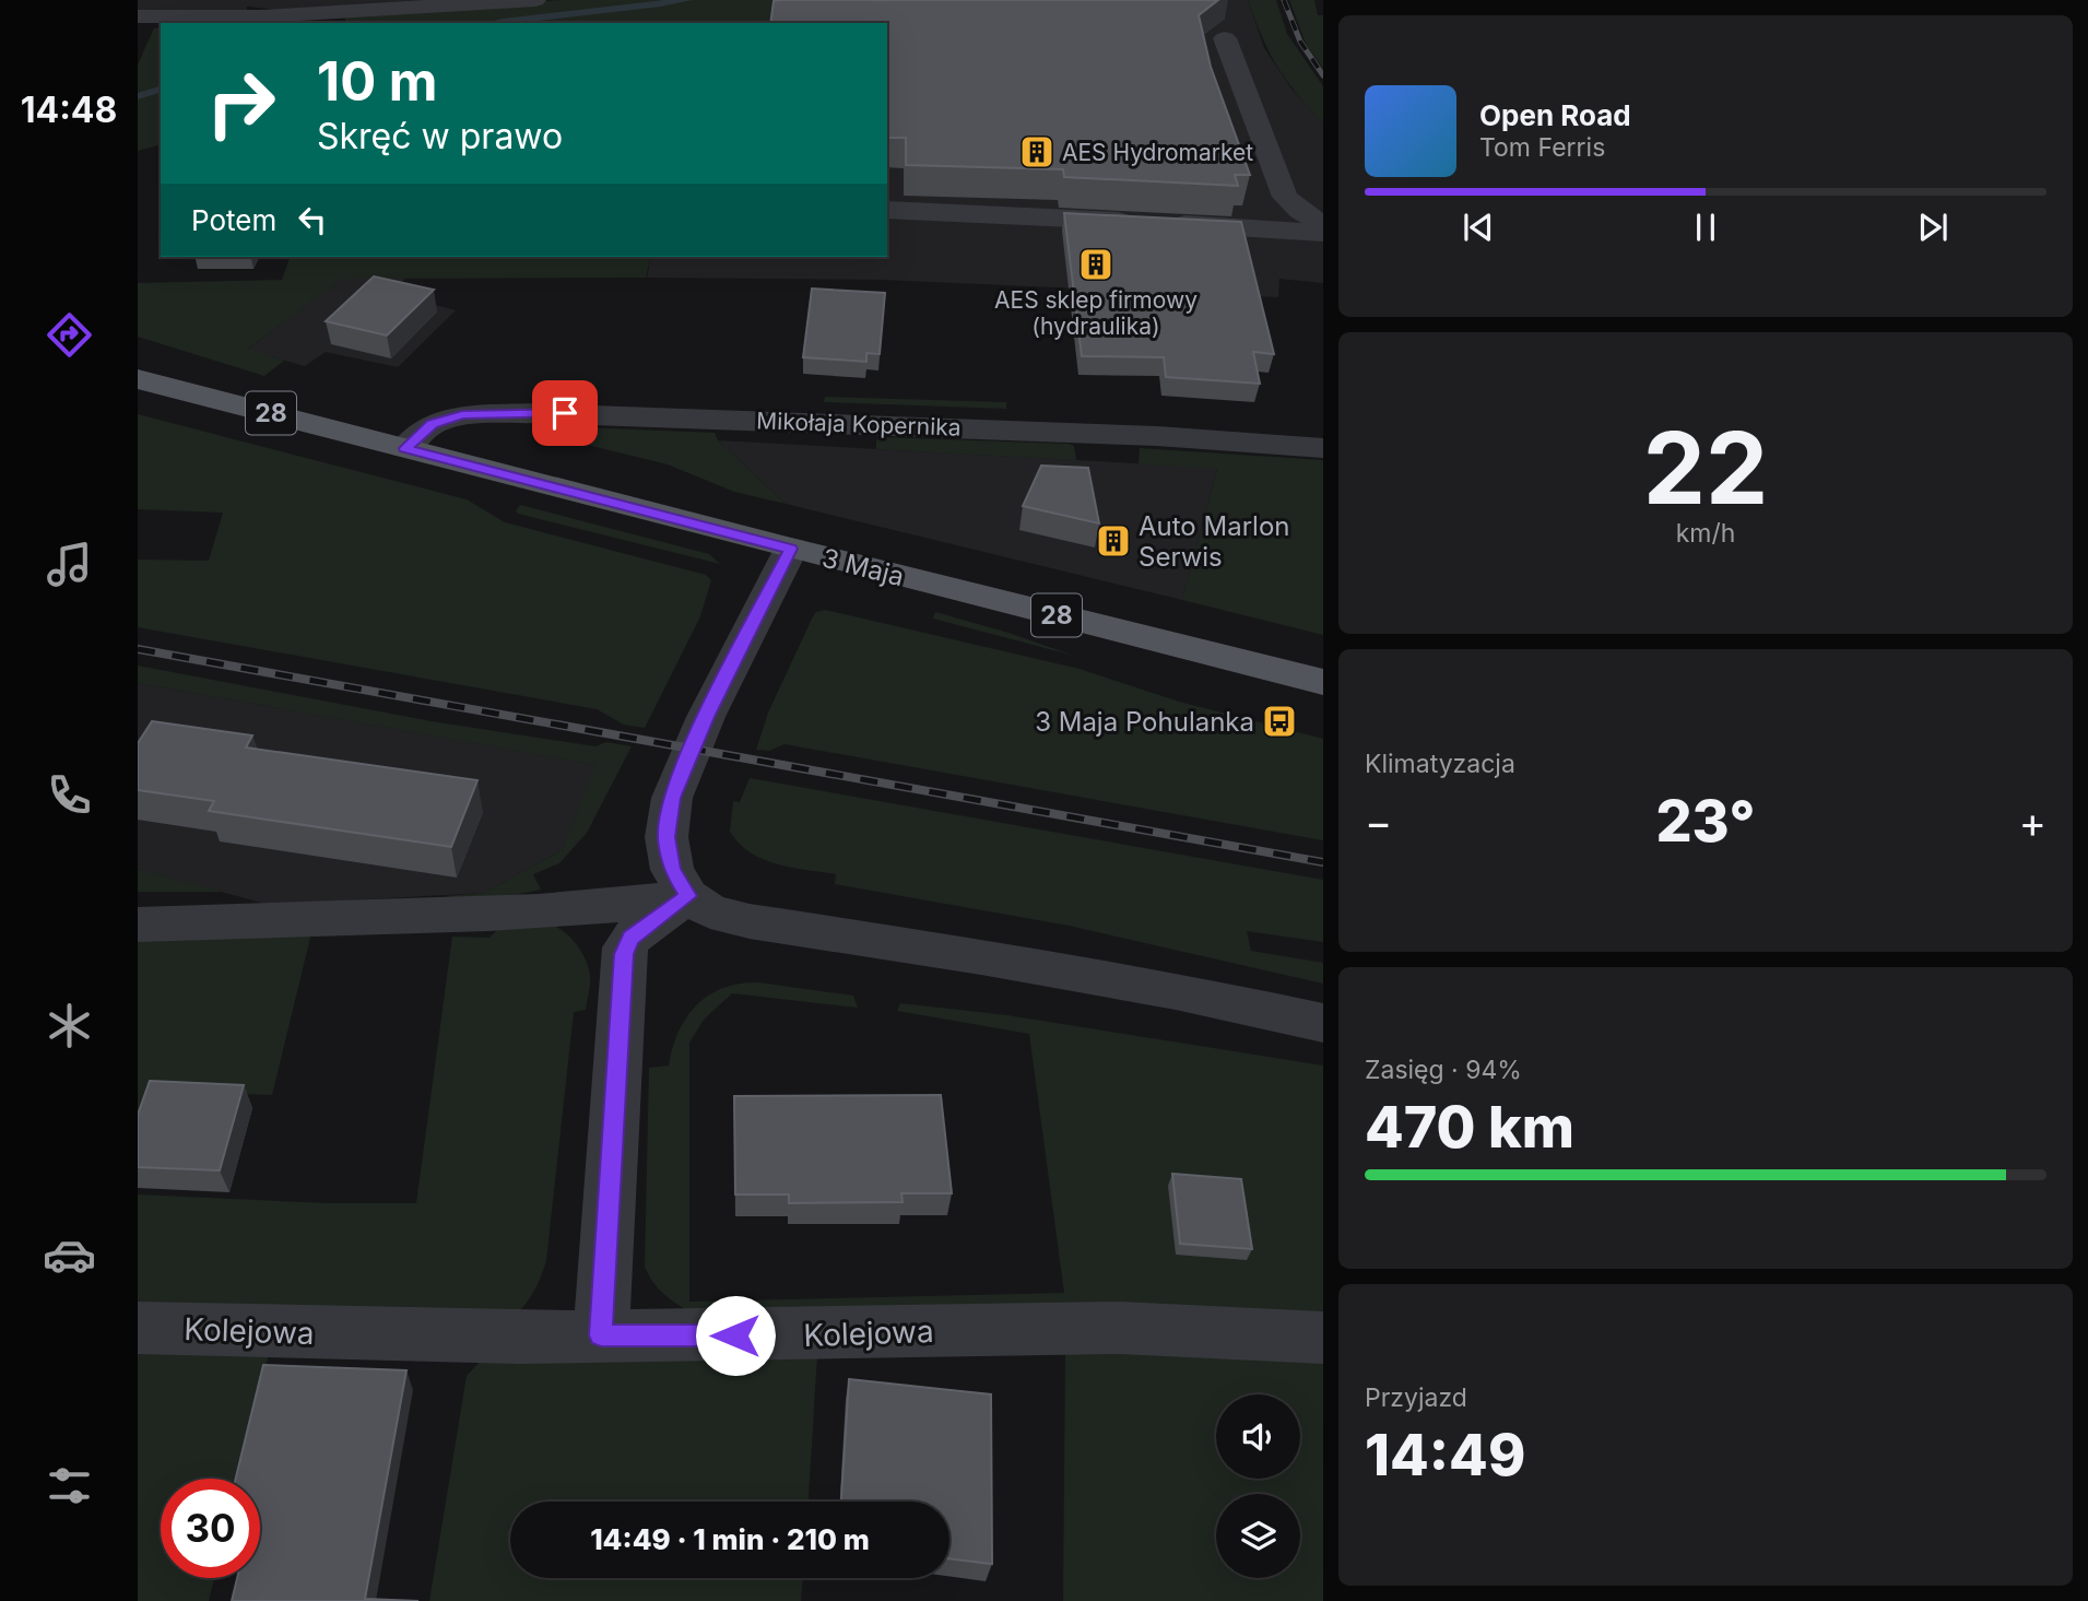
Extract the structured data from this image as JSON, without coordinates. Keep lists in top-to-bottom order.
{
  "streets": {
    "main road": ["28", "3 Maja"],
    "street": ["Mikołaja Kopernika", "Kolejowa"]
  },
  "crossings": [
    ["Mikołaja Kopernika", "3 Maja"]
  ],
  "places": {
    "building": ["AES Hydromarket", "AES sklep firmowy (hydraulika)", "Auto Marlon Serwis"],
    "bus stop": ["3 Maja Pohulanka"]
  },
  "page": {
    "tabs": "14:48",
    "turn": ["10 m", "Skręć w prawo"],
    "song": ["Open Road", "Tom Ferris"],
    "then": "Potem",
    "tile": [
      ["22", "km/h"],
      "Klimatyzacja",
      ["Zasięg · 94%", "470 km"],
      ["Przyjazd", "14:49"]
    ],
    "heat": ["−", "23°", "+"],
    "limit": "30",
    "trip": "14:49 · 1 min · 210 m"
  }
}
